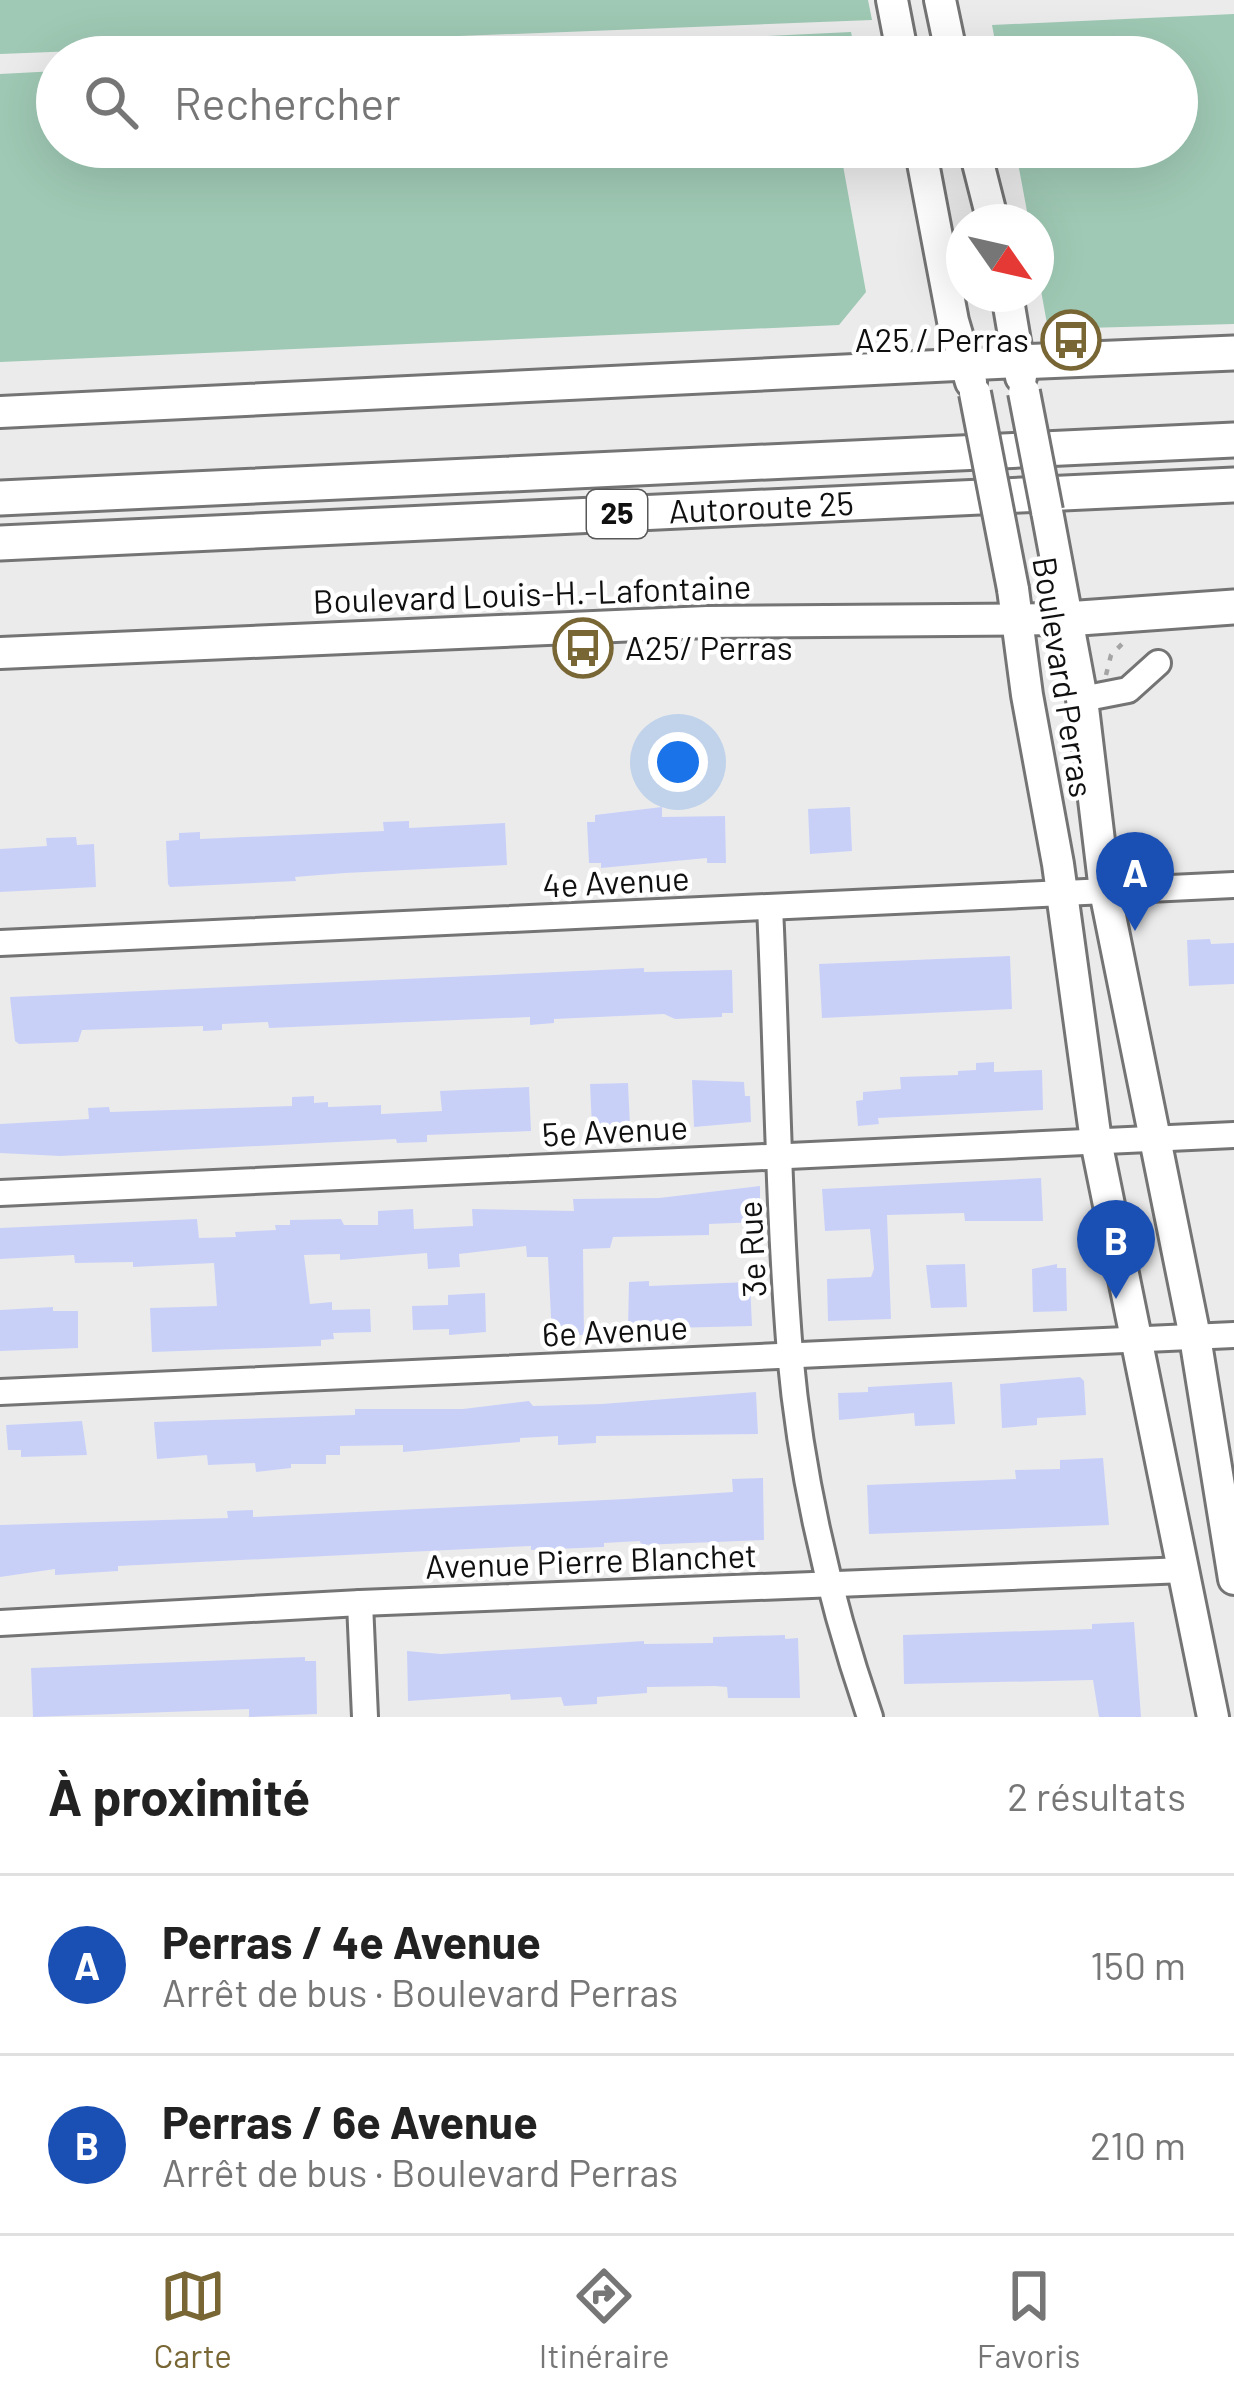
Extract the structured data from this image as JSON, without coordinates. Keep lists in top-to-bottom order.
{
  "streets": {
    "highway": ["Autoroute 25", "25"],
    "main road": ["Boulevard Louis-H.-Lafontaine", "Boulevard Perras"],
    "street": [
      "4e Avenue",
      "5e Avenue",
      "3e Rue",
      "6e Avenue",
      "Avenue Pierre Blanchet"
    ]
  },
  "crossings": [
    ["Boulevard Louis-H.-Lafontaine", "Boulevard Perras"],
    ["Boulevard Perras", "4e Avenue"],
    ["Boulevard Perras", "5e Avenue"],
    ["Boulevard Perras", "6e Avenue"],
    ["Boulevard Perras", "Avenue Pierre Blanchet"],
    ["4e Avenue", "3e Rue"],
    ["5e Avenue", "3e Rue"],
    ["3e Rue", "6e Avenue"],
    ["3e Rue", "Avenue Pierre Blanchet"]
  ],
  "places": {
    "bus stop": ["A25 / Perras", "A25/ Perras"]
  },
  "north": "bottom right",
  "page": {
    "search": "Rechercher",
    "pins": ["A", "B"],
    "heading": ["À proximité", "2 résultats"],
    "list": [
      {
        "mark": "A",
        "name": "Perras / 4e Avenue",
        "note": "Arrêt de bus · Boulevard Perras",
        "value": "150 m"
      },
      {
        "mark": "B",
        "name": "Perras / 6e Avenue",
        "note": "Arrêt de bus · Boulevard Perras",
        "value": "210 m"
      }
    ],
    "nav": ["Carte", "Itinéraire", "Favoris"]
  }
}
